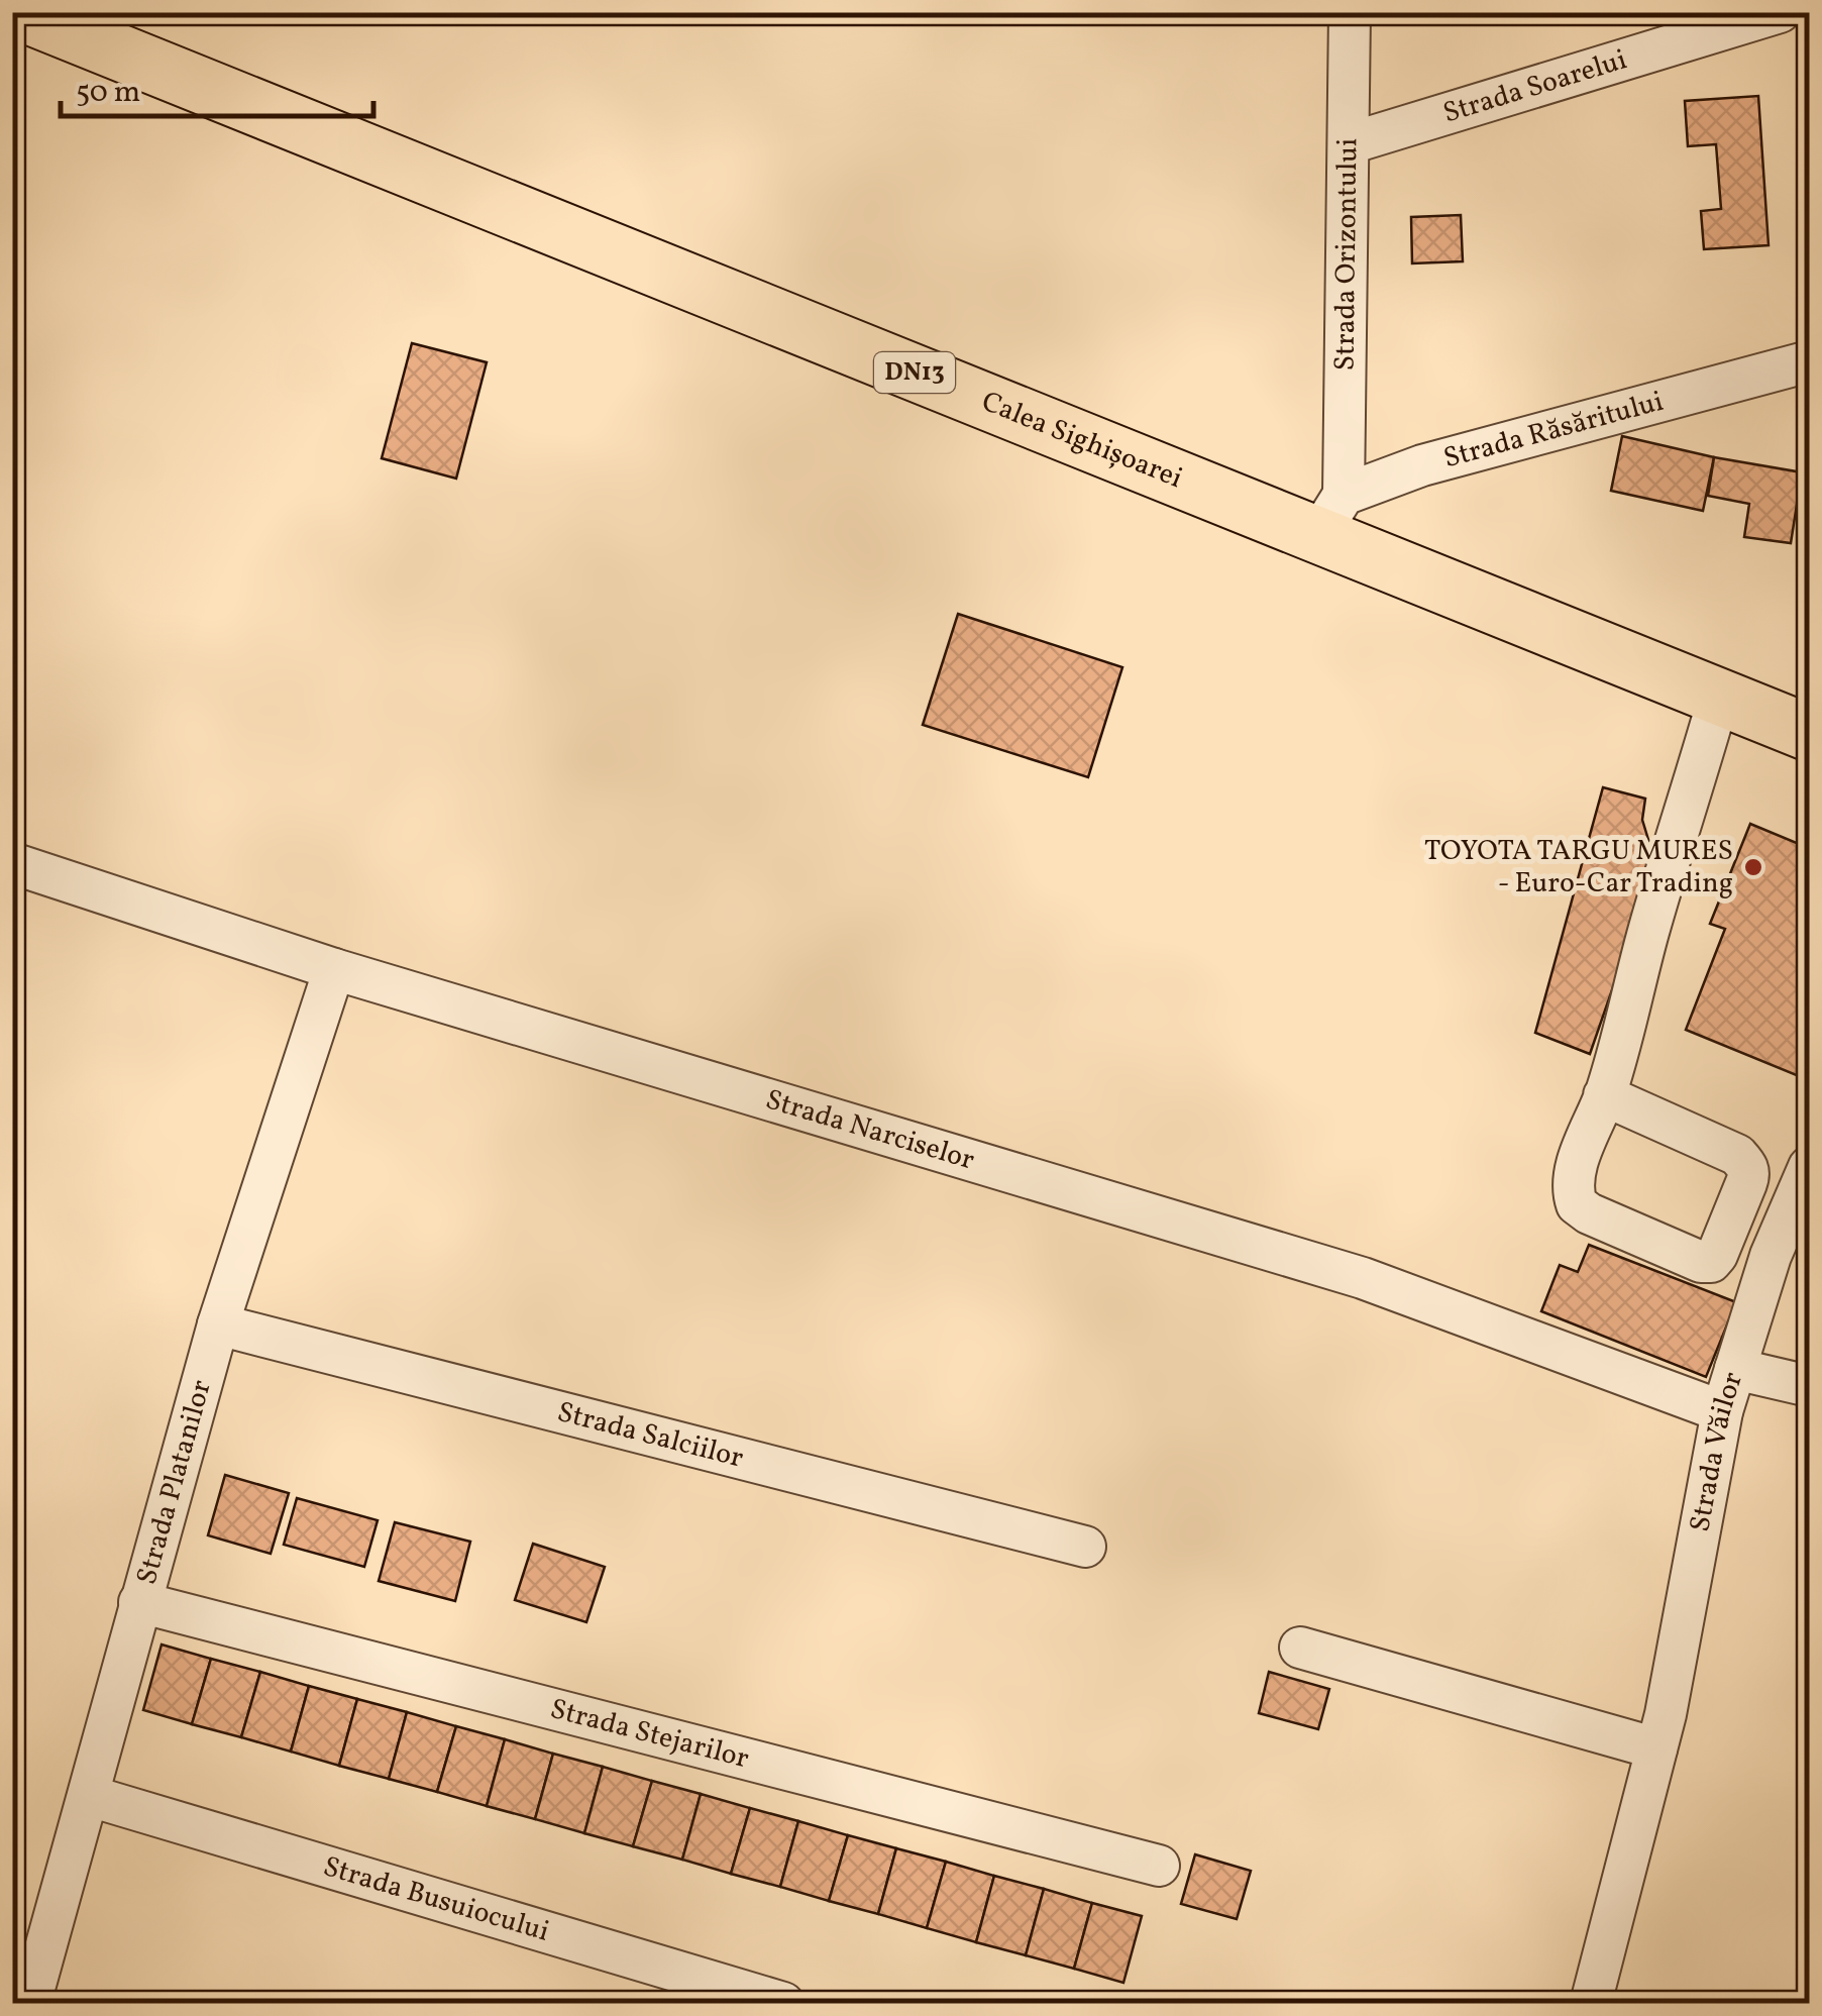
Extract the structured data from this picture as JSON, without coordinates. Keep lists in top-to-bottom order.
{
  "streets": {
    "highway": ["DN13", "Calea Sighișoarei"],
    "street": [
      "Strada Soarelui",
      "Strada Orizontului",
      "Strada Răsăritului",
      "Strada Narciselor",
      "Strada Salciilor",
      "Strada Văilor",
      "Strada Platanilor",
      "Strada Stejarilor",
      "Strada Busuiocului"
    ]
  },
  "crossings": [
    ["Strada Soarelui", "Strada Orizontului"],
    ["Strada Orizontului", "Strada Răsăritului"],
    ["Strada Orizontului", "Calea Sighișoarei"],
    ["Strada Răsăritului", "Calea Sighișoarei"],
    ["Strada Narciselor", "Strada Văilor"],
    ["Strada Narciselor", "Strada Platanilor"],
    ["Strada Salciilor", "Strada Platanilor"],
    ["Strada Platanilor", "Strada Stejarilor"],
    ["Strada Platanilor", "Strada Busuiocului"]
  ],
  "places": ["TOYOTA TARGU MURES - Euro-Car Trading"],
  "scale_bar": "50 m"
}
